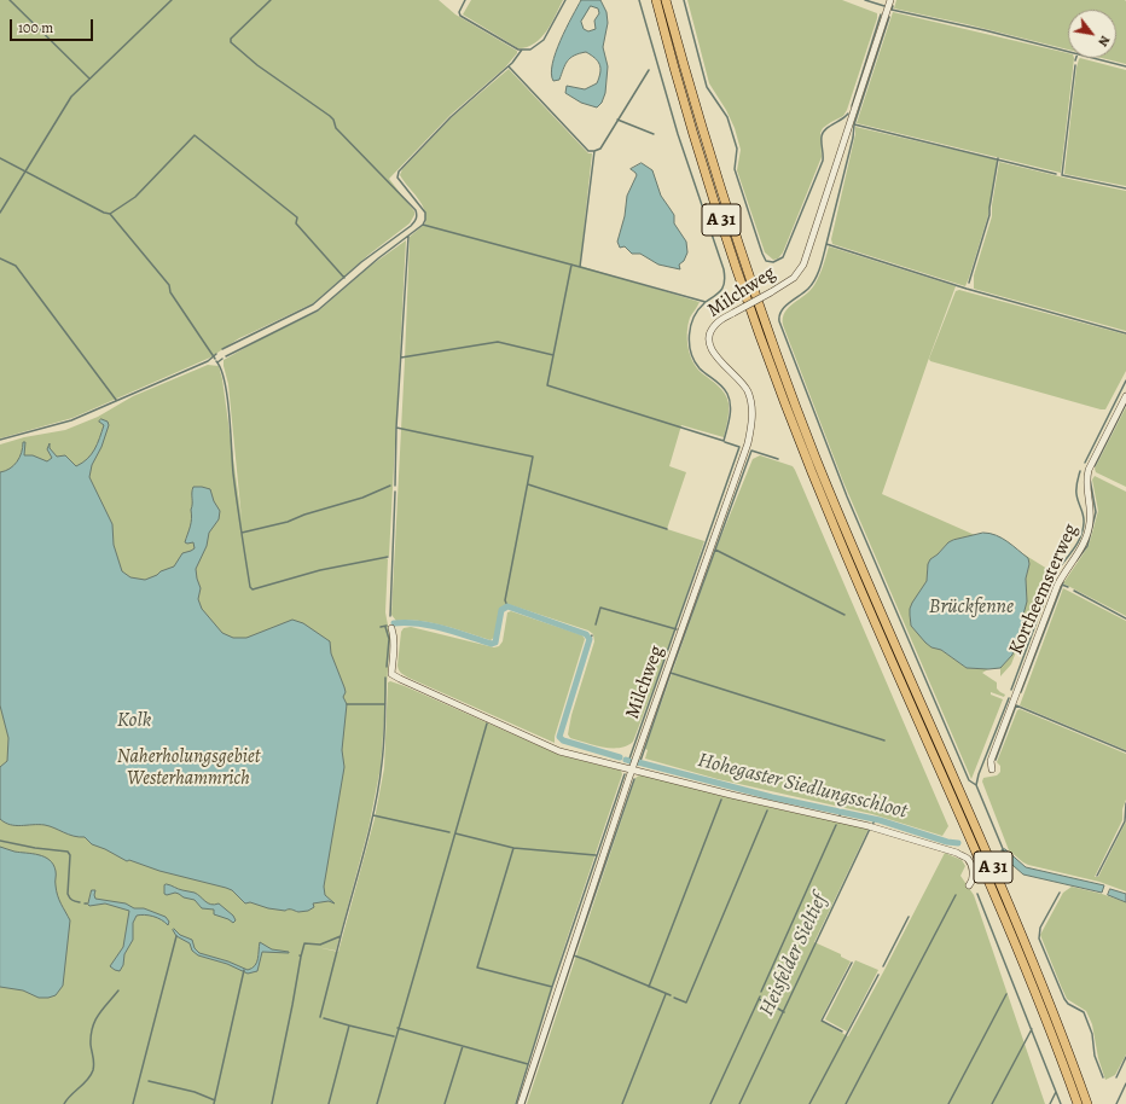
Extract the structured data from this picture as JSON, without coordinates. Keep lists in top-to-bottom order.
{
  "streets": {
    "highway": ["A 31"],
    "street": ["Milchweg", "Kortheemsterweg"]
  },
  "water": [
    "Brückfenne",
    "Kolk",
    "Hohegaster Siedlungsschloot",
    "Heisfelder Sieltief"
  ],
  "parks": ["Naherholungsgebiet Westerhammrich"],
  "scale_bar": "100 m",
  "north": "bottom right"
}
